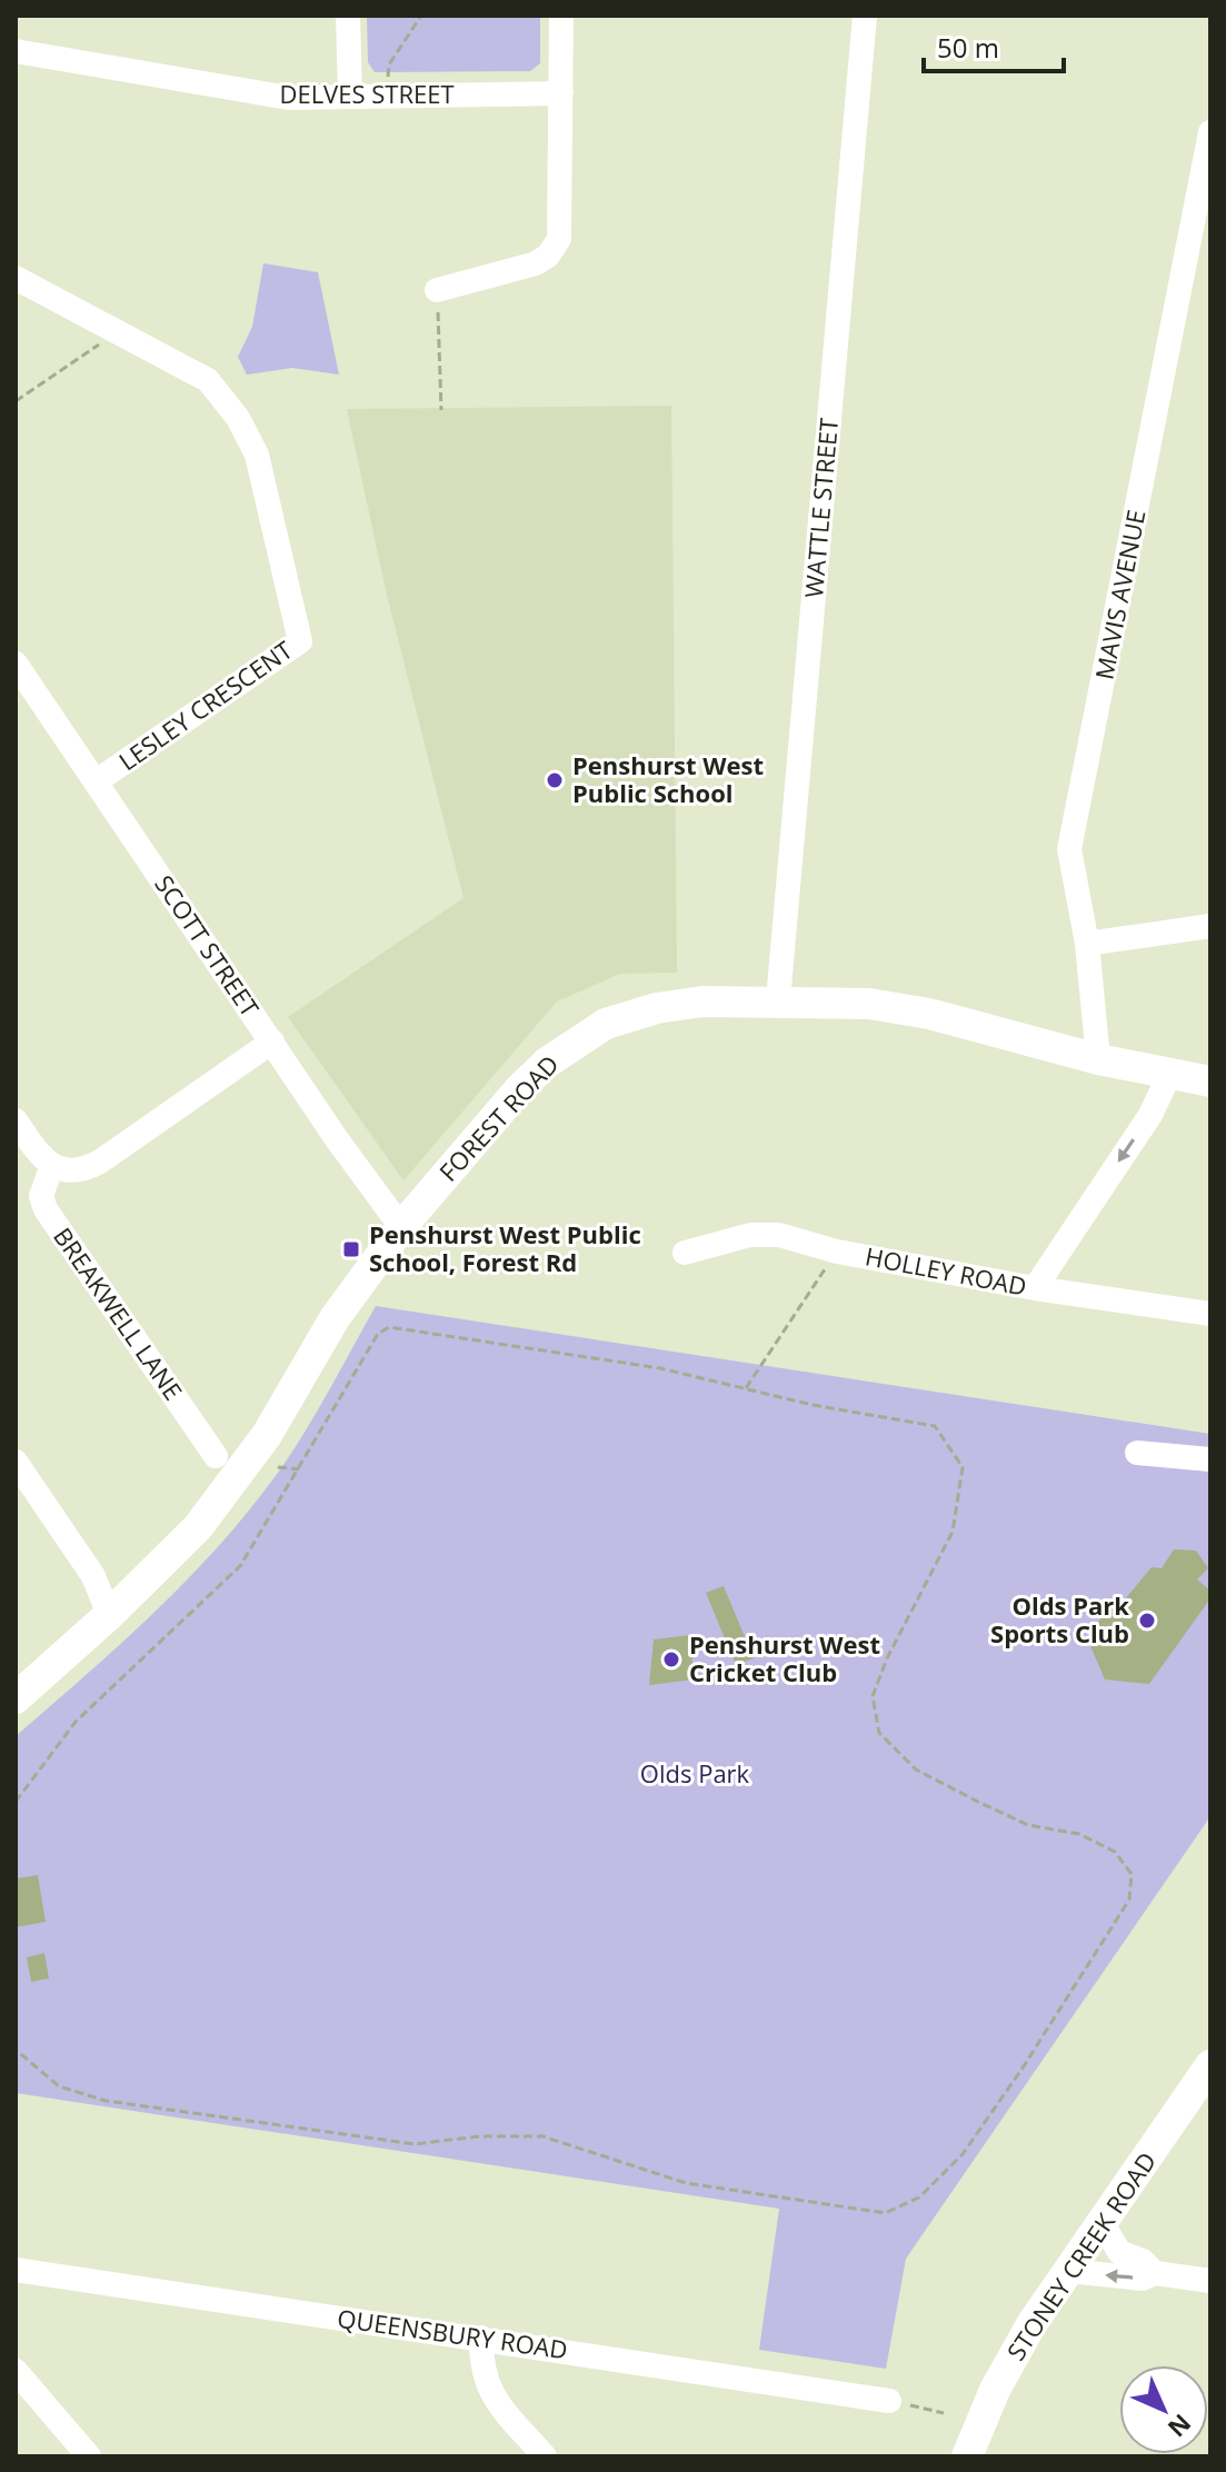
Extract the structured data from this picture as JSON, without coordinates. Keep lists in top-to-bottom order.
{
  "streets": {
    "main road": ["FOREST ROAD", "STONEY CREEK ROAD"],
    "street": [
      "DELVES STREET",
      "WATTLE STREET",
      "MAVIS AVENUE",
      "LESLEY CRESCENT",
      "SCOTT STREET",
      "HOLLEY ROAD",
      "BREAKWELL LANE",
      "QUEENSBURY ROAD"
    ]
  },
  "crossings": [
    ["WATTLE STREET", "FOREST ROAD"],
    ["MAVIS AVENUE", "FOREST ROAD"],
    ["LESLEY CRESCENT", "SCOTT STREET"],
    ["SCOTT STREET", "FOREST ROAD"]
  ],
  "parks": ["Olds Park"],
  "places": {
    "other": ["Penshurst West Public School", "Olds Park Sports Club", "Penshurst West Cricket Club"],
    "transit": ["Penshurst West Public School, Forest Rd"]
  },
  "scale_bar": "50 m",
  "north": "bottom right"
}
